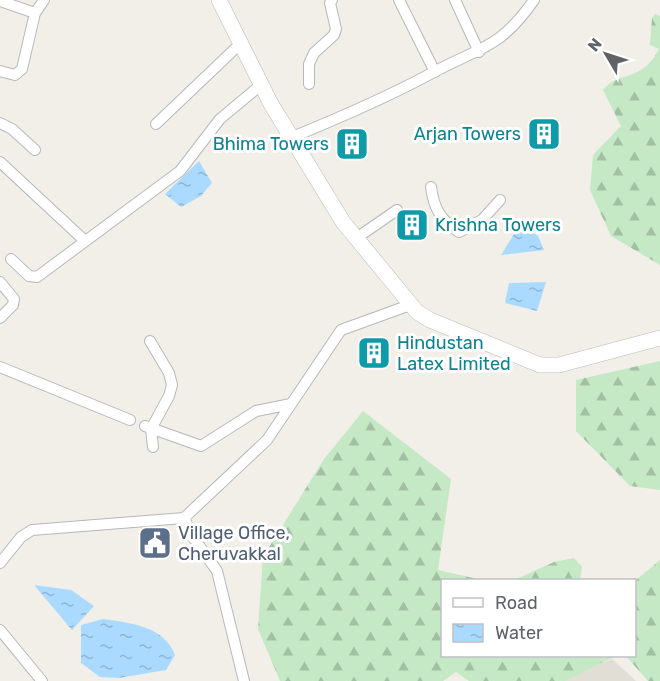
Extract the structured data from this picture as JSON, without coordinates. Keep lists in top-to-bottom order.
{
  "places": {
    "building": [
      "Arjan Towers",
      "Bhima Towers",
      "Krishna Towers",
      "Hindustan Latex Limited"
    ],
    "public building": ["Village Office, Cheruvakkal"]
  },
  "legend": ["Road", "Water"],
  "north": "top left"
}
